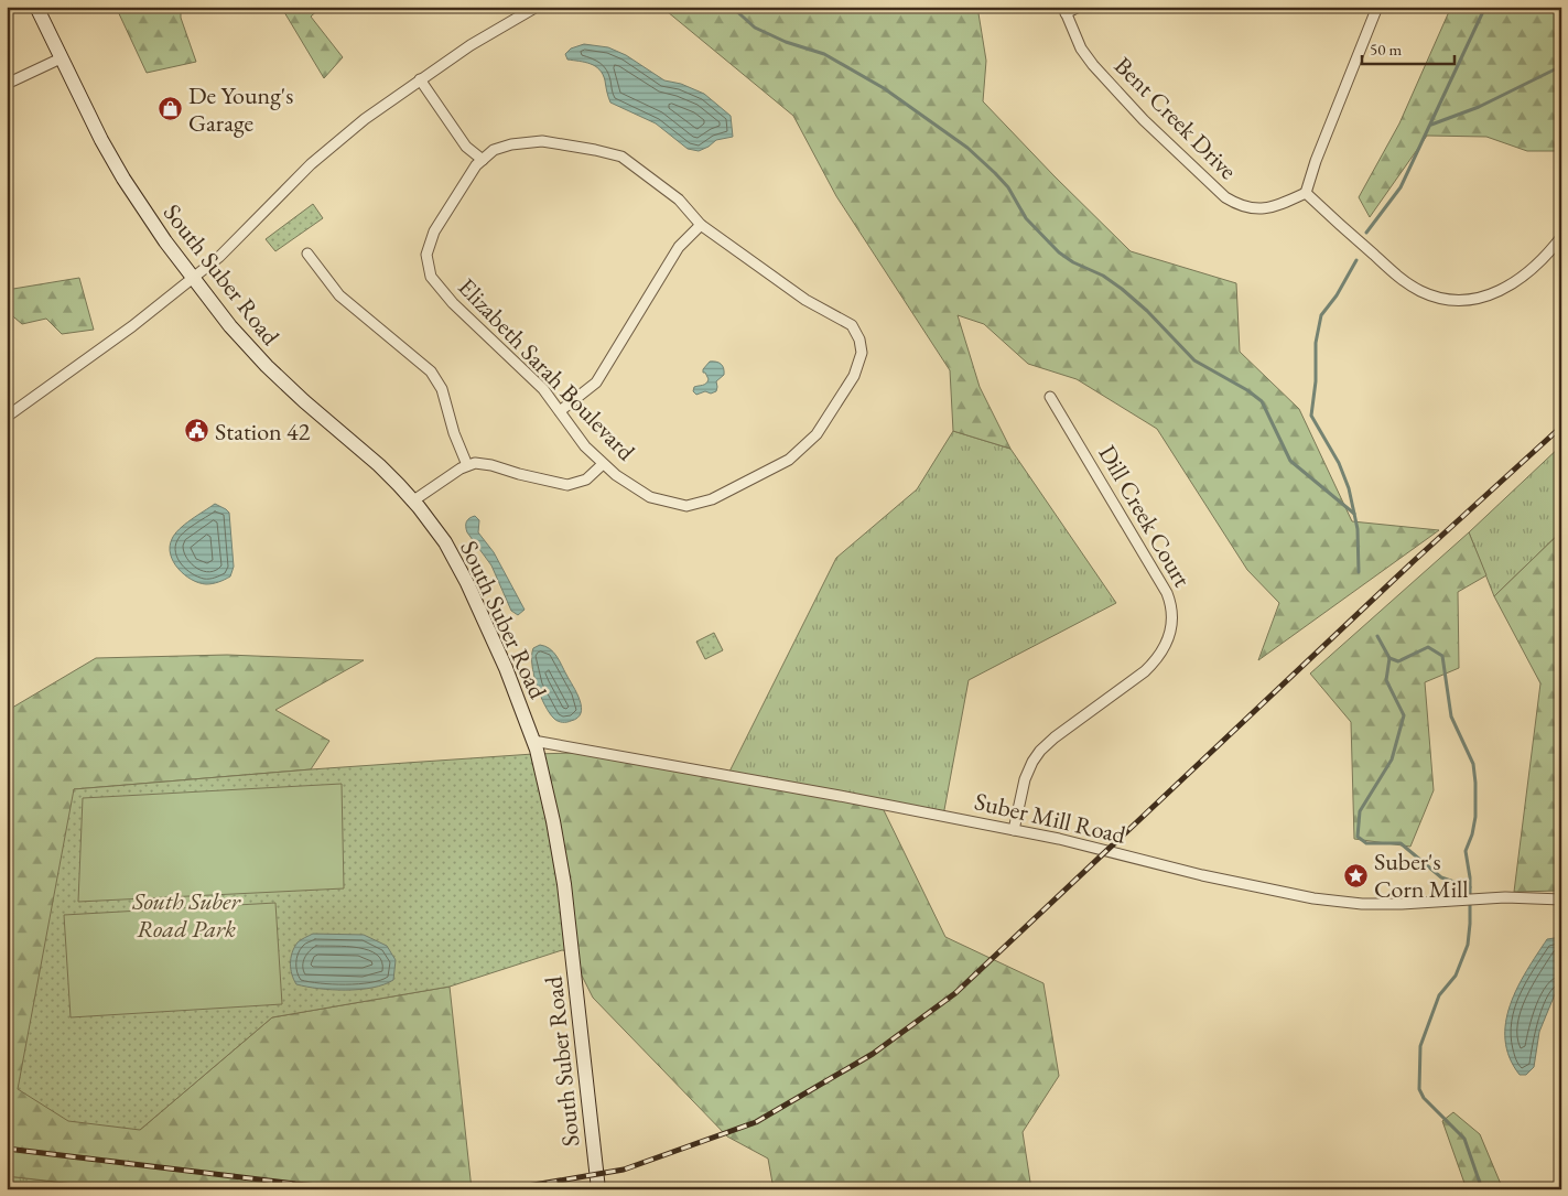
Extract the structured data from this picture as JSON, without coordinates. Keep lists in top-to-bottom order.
{
  "streets": {
    "street": [
      "Bent Creek Drive",
      "South Suber Road",
      "Elizabeth Sarah Boulevard",
      "Dill Creek Court",
      "Suber Mill Road"
    ]
  },
  "crossings": [
    ["South Suber Road", "Suber Mill Road"],
    ["Dill Creek Court", "Suber Mill Road"]
  ],
  "parks": ["South Suber Road Park"],
  "places": {
    "shop": ["De Young's Garage"],
    "public building": ["Station 42"],
    "place": ["Suber's Corn Mill"]
  },
  "scale_bar": "50 m"
}
